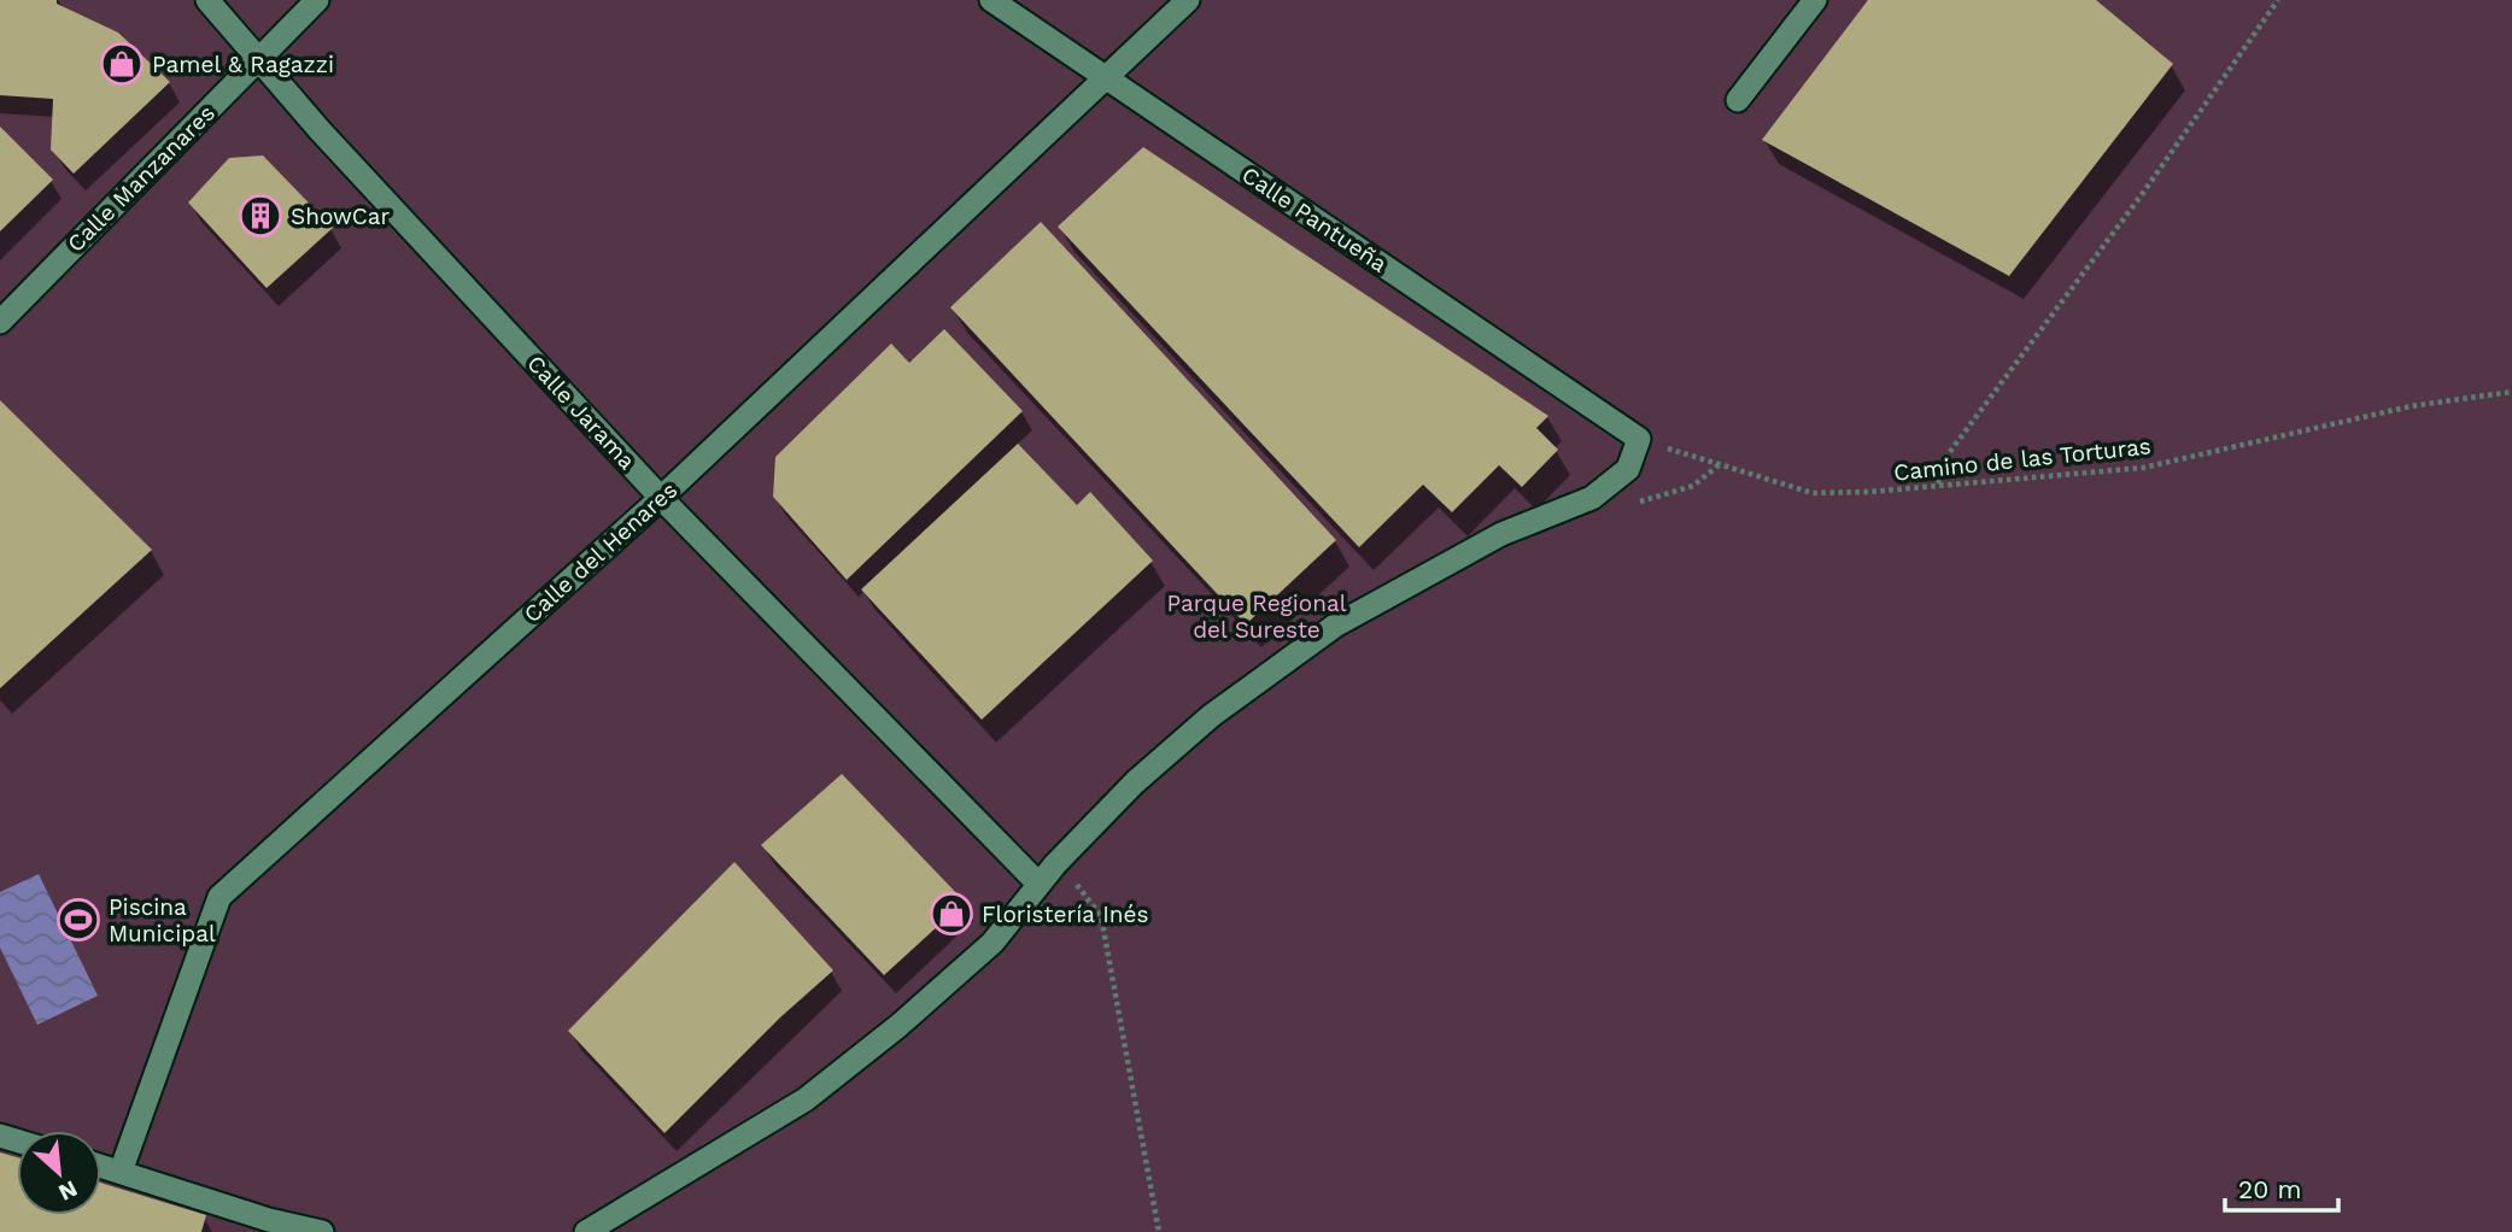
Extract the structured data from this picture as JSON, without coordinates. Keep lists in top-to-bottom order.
{
  "streets": {
    "street": [
      "Calle Manzanares",
      "Calle Pantueña",
      "Calle Jarama",
      "Calle del Henares"
    ],
    "path": ["Camino de las Torturas"]
  },
  "crossings": [
    ["Calle Manzanares", "Calle Jarama"],
    ["Calle Pantueña", "Camino de las Torturas"],
    ["Calle Pantueña", "Calle del Henares"],
    ["Calle Jarama", "Calle del Henares"]
  ],
  "parks": ["Parque Regional del Sureste"],
  "places": {
    "shop": ["Pamel & Ragazzi", "Floristería Inés"],
    "building": ["ShowCar"],
    "sports": ["Piscina Municipal"]
  },
  "scale_bar": "20 m",
  "north": "bottom right"
}
